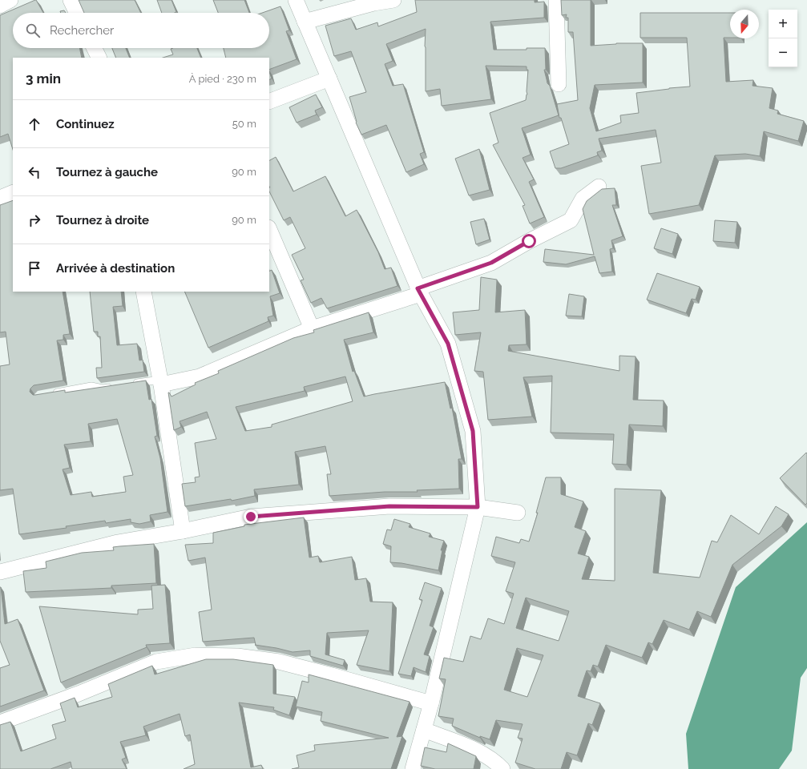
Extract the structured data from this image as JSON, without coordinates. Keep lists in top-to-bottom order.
{
  "north": "bottom",
  "page": {
    "map_buttons": ["+", "−"],
    "search": "Rechercher",
    "heading": ["3 min", "À pied · 230 m"],
    "list": [
      ["Continuez", "50 m"],
      ["Tournez à gauche", "90 m"],
      ["Tournez à droite", "90 m"],
      "Arrivée à destination"
    ]
  }
}
